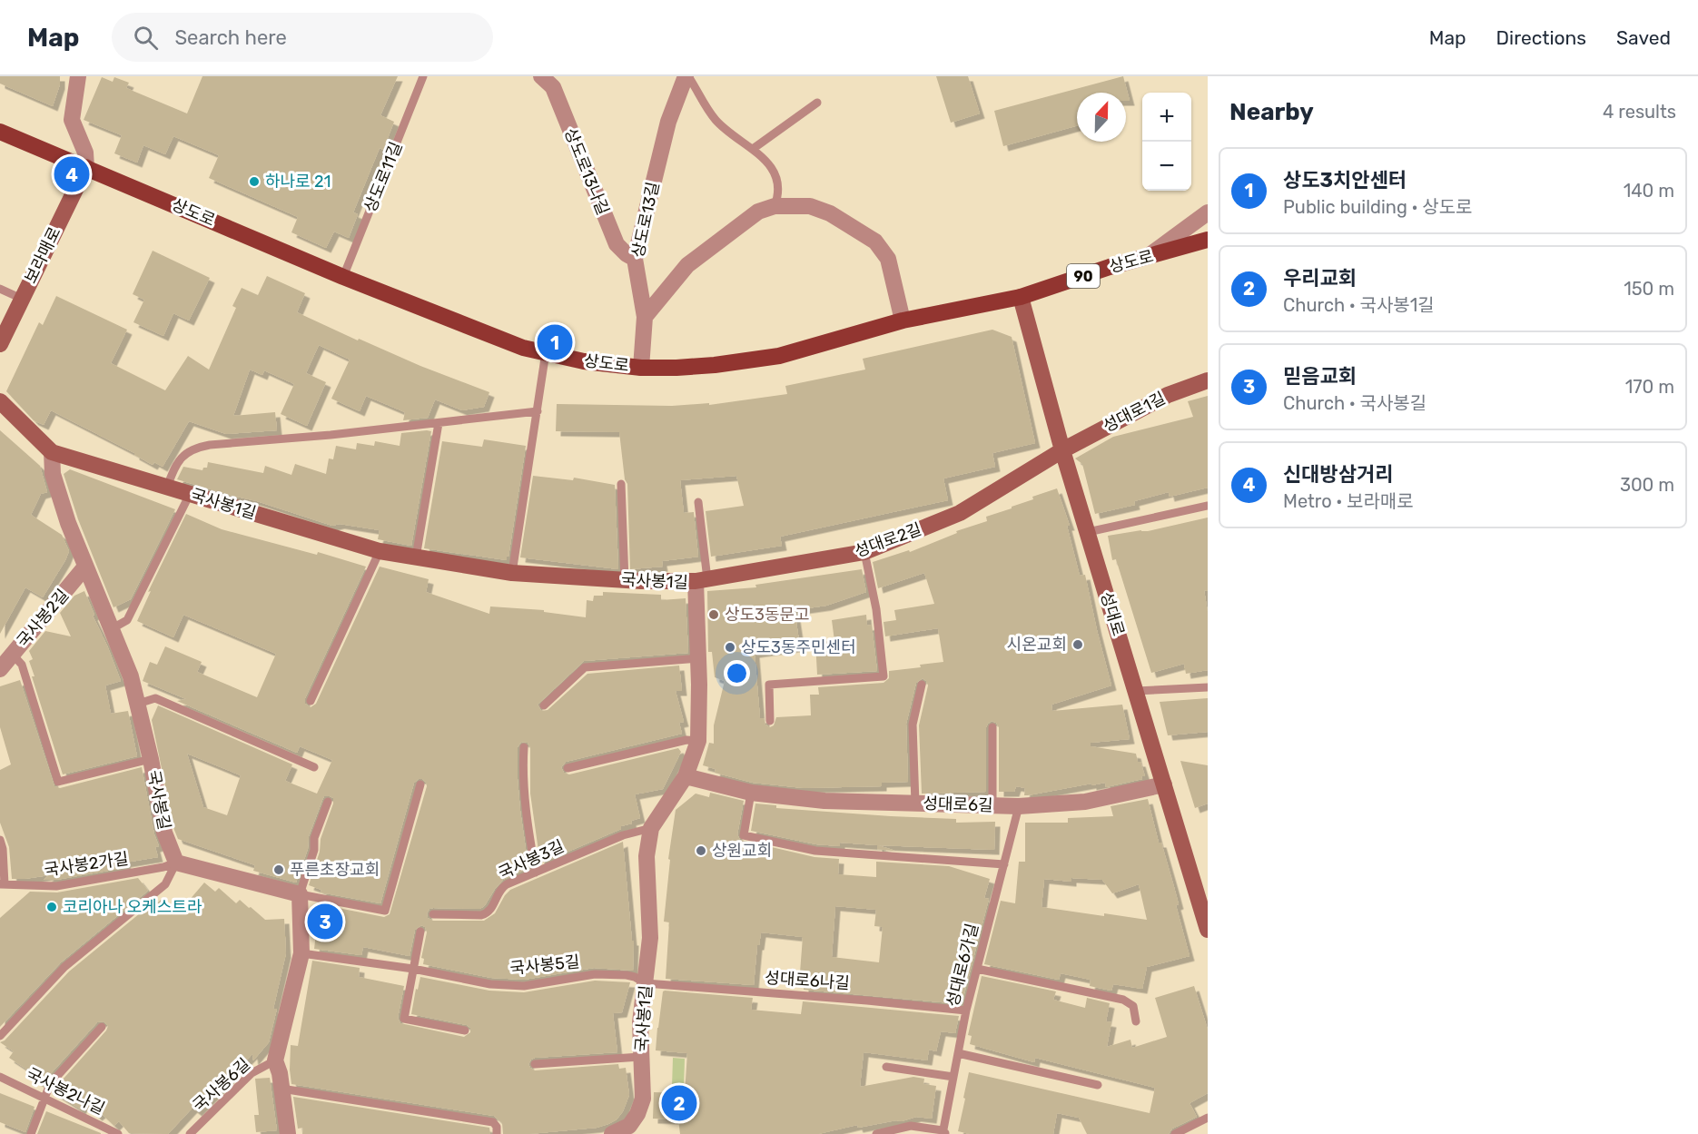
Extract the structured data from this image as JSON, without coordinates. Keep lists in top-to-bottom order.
{
  "streets": {
    "main road": ["상도로", "90"],
    "street": [
      "상도로13나길",
      "상도로13길",
      "보라매로",
      "성대로1길",
      "국사봉1길",
      "성대로2길",
      "성대로",
      "국사봉2길",
      "국사봉길",
      "성대로6길"
    ],
    "lane": [
      "상도로11길",
      "국사봉3길",
      "국사봉2가길",
      "국사봉5길",
      "성대로6가길",
      "성대로6나길",
      "국사봉6길",
      "국사봉2나길"
    ]
  },
  "crossings": [
    ["상도로13나길", "상도로13길"],
    ["상도로11길", "상도로"],
    ["상도로", "상도로13길"],
    ["상도로", "보라매로"],
    ["상도로", "성대로"],
    ["성대로1길", "성대로2길"],
    ["성대로1길", "성대로"],
    ["국사봉1길", "성대로2길"],
    ["국사봉1길", "국사봉길"],
    ["국사봉1길", "성대로6길"],
    ["국사봉1길", "국사봉3길"],
    ["국사봉1길", "국사봉5길"],
    ["국사봉1길", "성대로6나길"],
    ["성대로2길", "성대로"],
    ["성대로", "성대로6길"],
    ["국사봉2길", "국사봉길"],
    ["국사봉길", "국사봉2가길"],
    ["성대로6길", "성대로6가길"],
    ["국사봉5길", "성대로6나길"],
    ["성대로6가길", "성대로6나길"]
  ],
  "places": [
    "하나로 21",
    "상도3동문고",
    "시온교회",
    "상도3동주민센터",
    "상원교회",
    "푸른초장교회",
    "코리아나 오케스트라"
  ],
  "north": "top",
  "page": {
    "header": "Map",
    "search": "Search here",
    "nav": ["Map", "Directions", "Saved"],
    "heading": ["Nearby", "4 results"],
    "map_buttons": ["+", "−"],
    "list": [
      {
        "mark": "1",
        "name": "상도3치안센터",
        "note": "Public building · 상도로",
        "value": "140 m"
      },
      {
        "mark": "2",
        "name": "우리교회",
        "note": "Church · 국사봉1길",
        "value": "150 m"
      },
      {
        "mark": "3",
        "name": "믿음교회",
        "note": "Church · 국사봉길",
        "value": "170 m"
      },
      {
        "mark": "4",
        "name": "신대방삼거리",
        "note": "Metro · 보라매로",
        "value": "300 m"
      }
    ],
    "pins": [
      "4",
      "1",
      "3",
      "2"
    ]
  }
}
